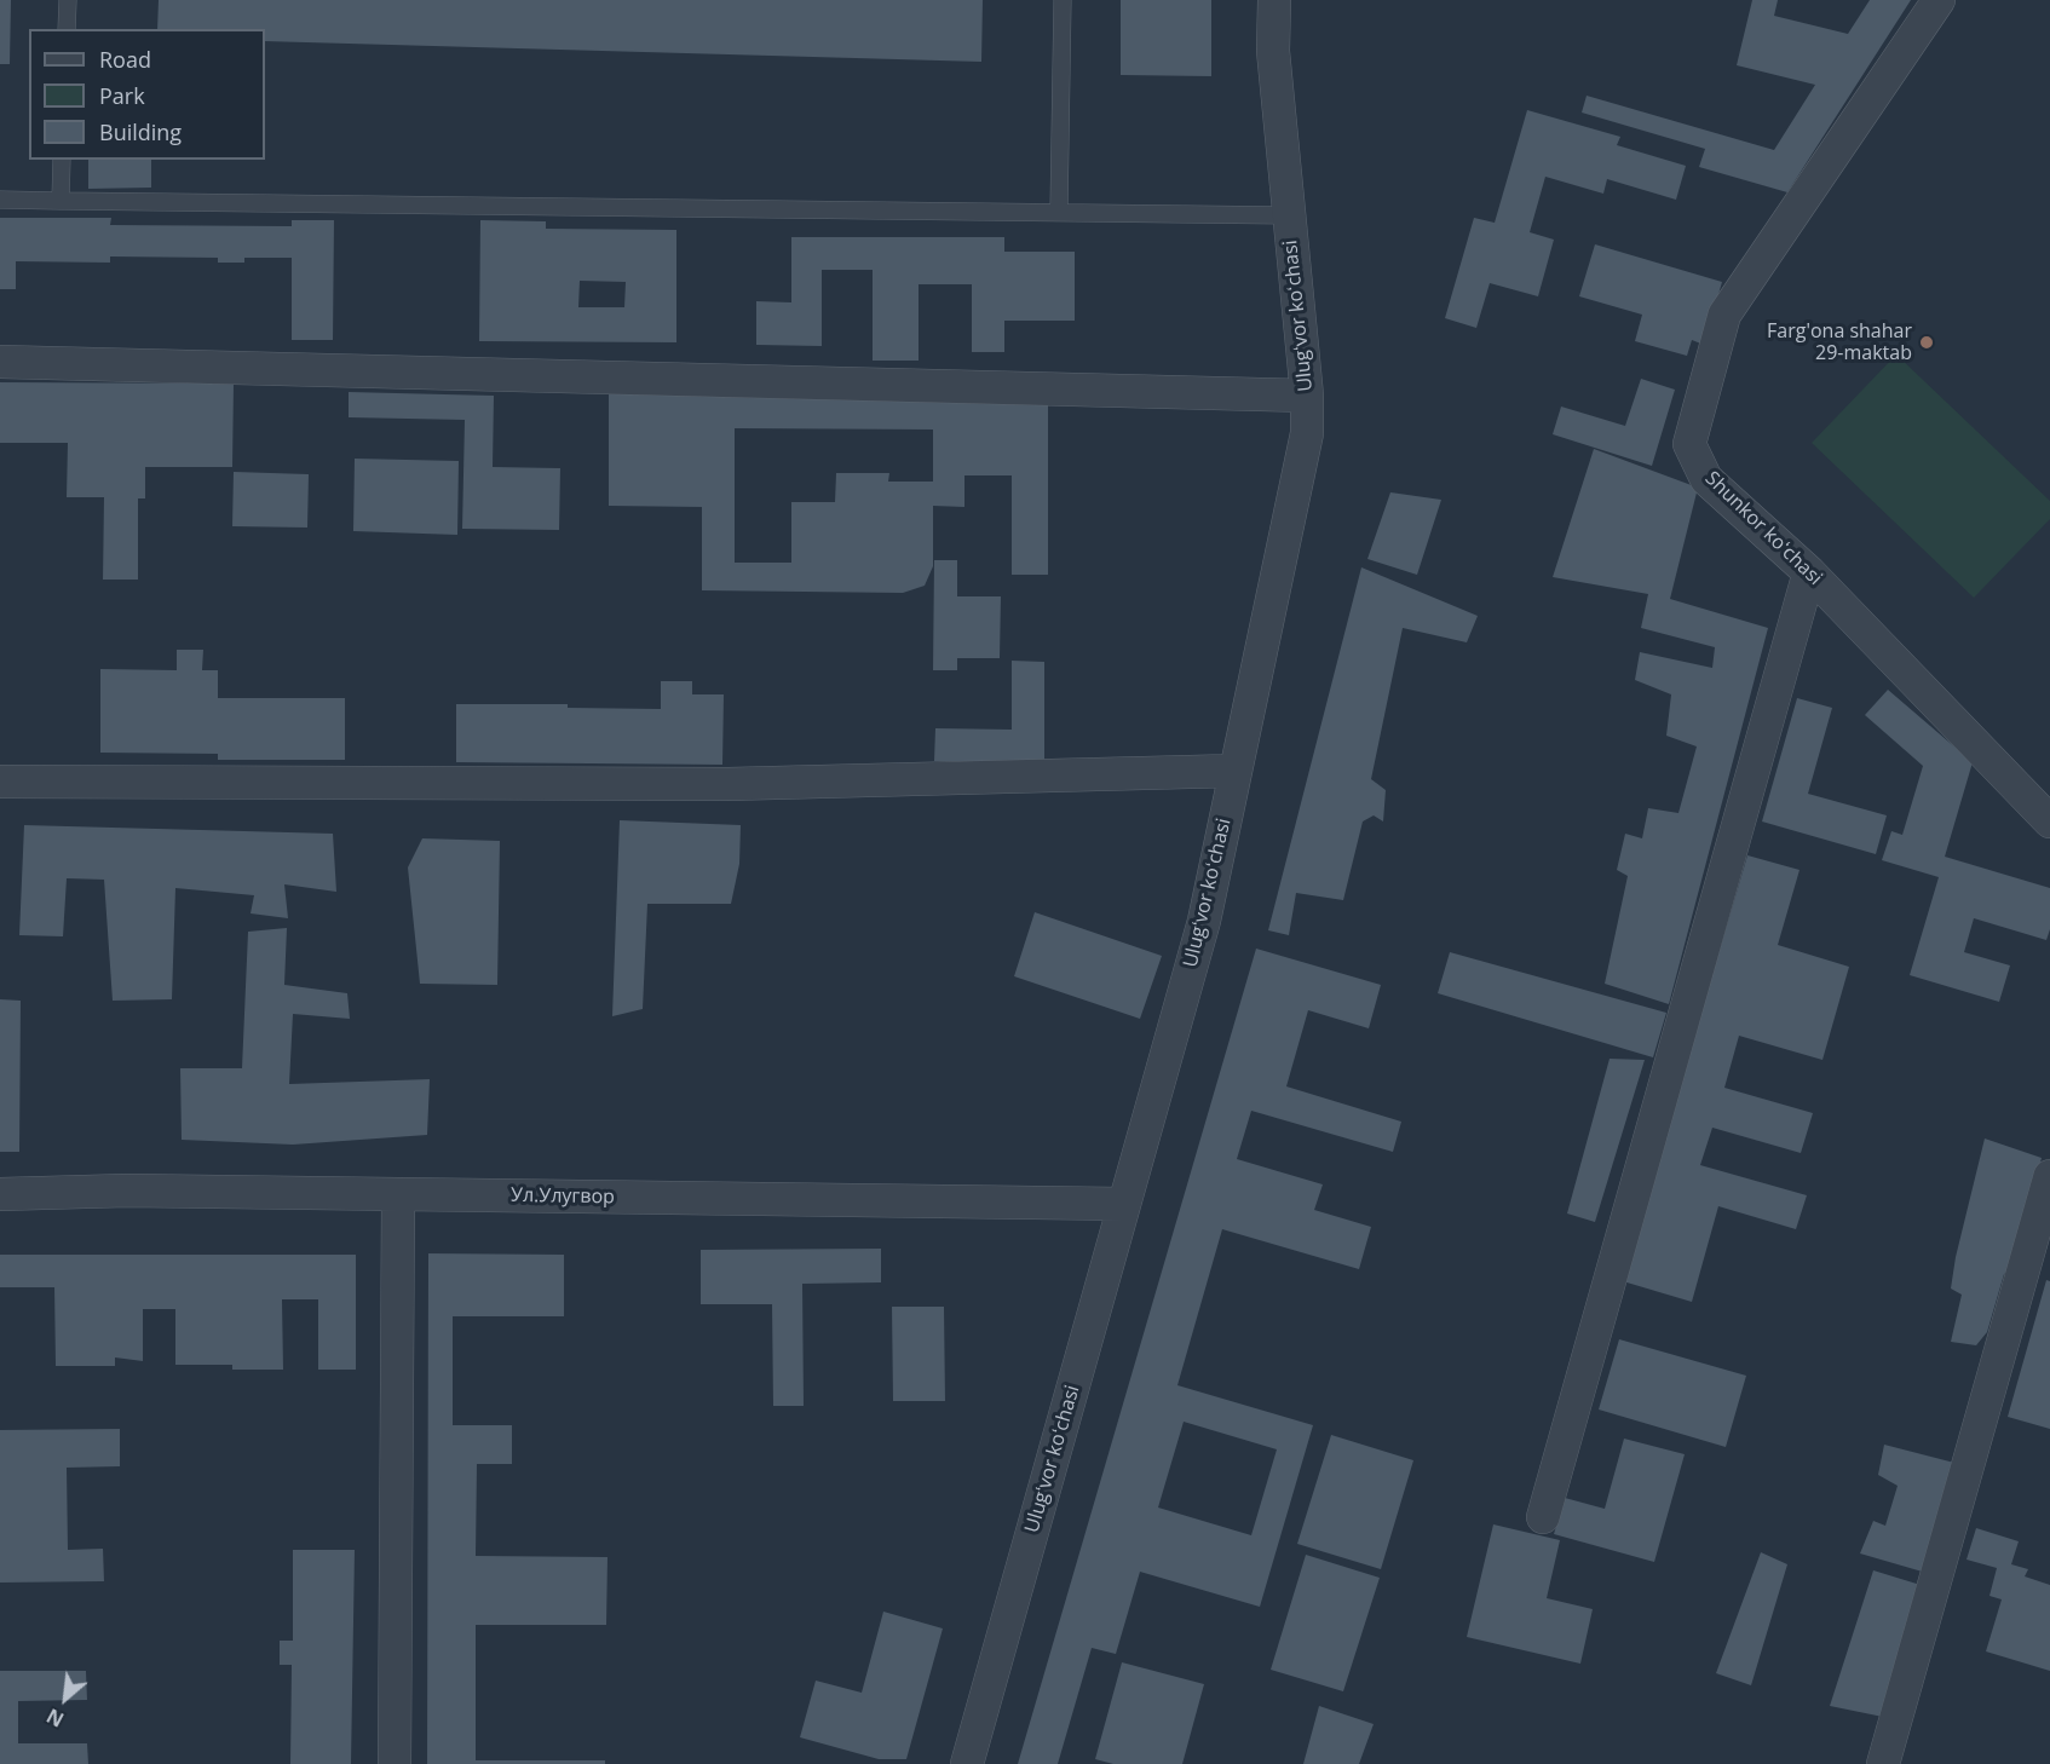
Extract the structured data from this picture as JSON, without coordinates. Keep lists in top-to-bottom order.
{
  "streets": {
    "street": ["Ulugʻvor koʻchasi", "Shunkor koʻchasi", "Ул.Улугвор"]
  },
  "crossings": [
    ["Ulugʻvor koʻchasi", "Ул.Улугвор"]
  ],
  "places": ["Farg'ona shahar 29-maktab"],
  "legend": ["Road", "Park", "Building"],
  "north": "bottom left"
}
